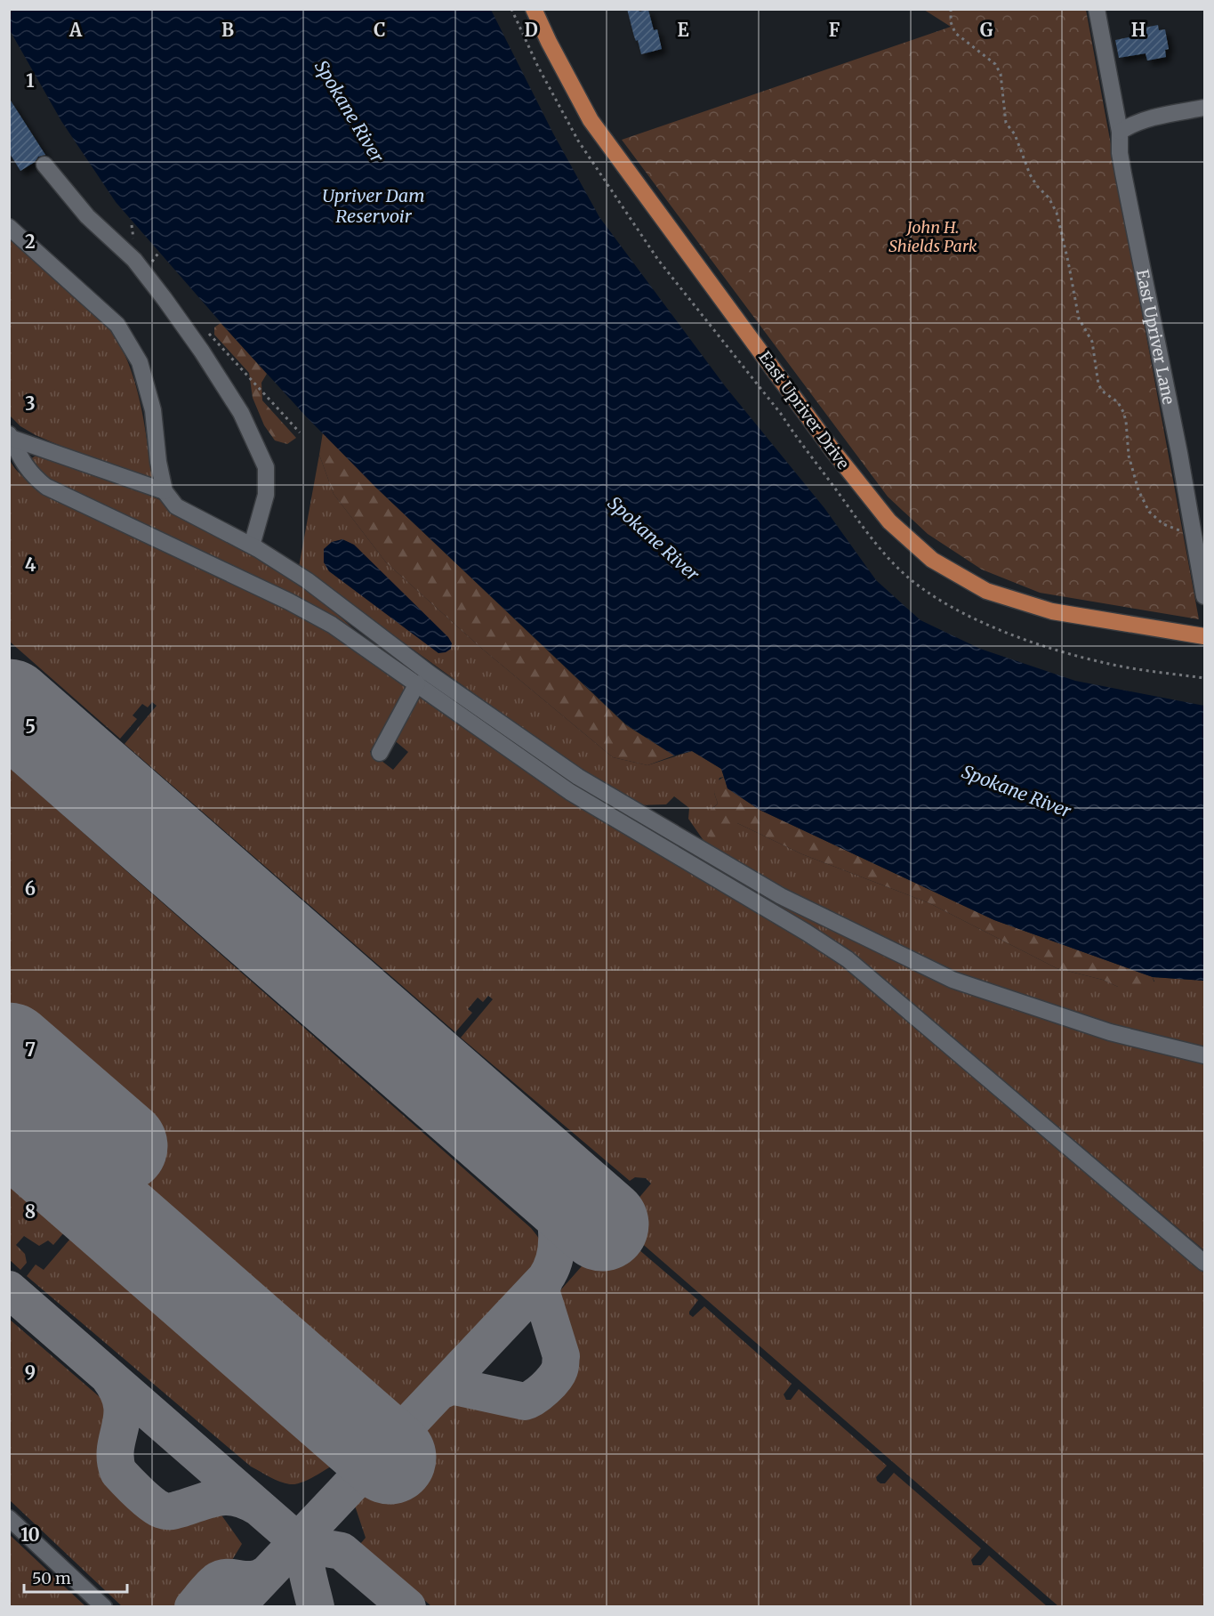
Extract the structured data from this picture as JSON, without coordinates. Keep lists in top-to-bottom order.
{
  "streets": {
    "main road": ["East Upriver Drive"],
    "street": ["East Upriver Lane"]
  },
  "water": ["Spokane River", "Upriver Dam Reservoir"],
  "parks": ["John H. Shields Park"],
  "scale_bar": "50 m",
  "grid": {
    "columns": [
      "A",
      "B",
      "C",
      "D",
      "E",
      "F",
      "G",
      "H"
    ],
    "rows": [
      "1",
      "2",
      "3",
      "4",
      "5",
      "6",
      "7",
      "8",
      "9",
      "10"
    ]
  }
}
